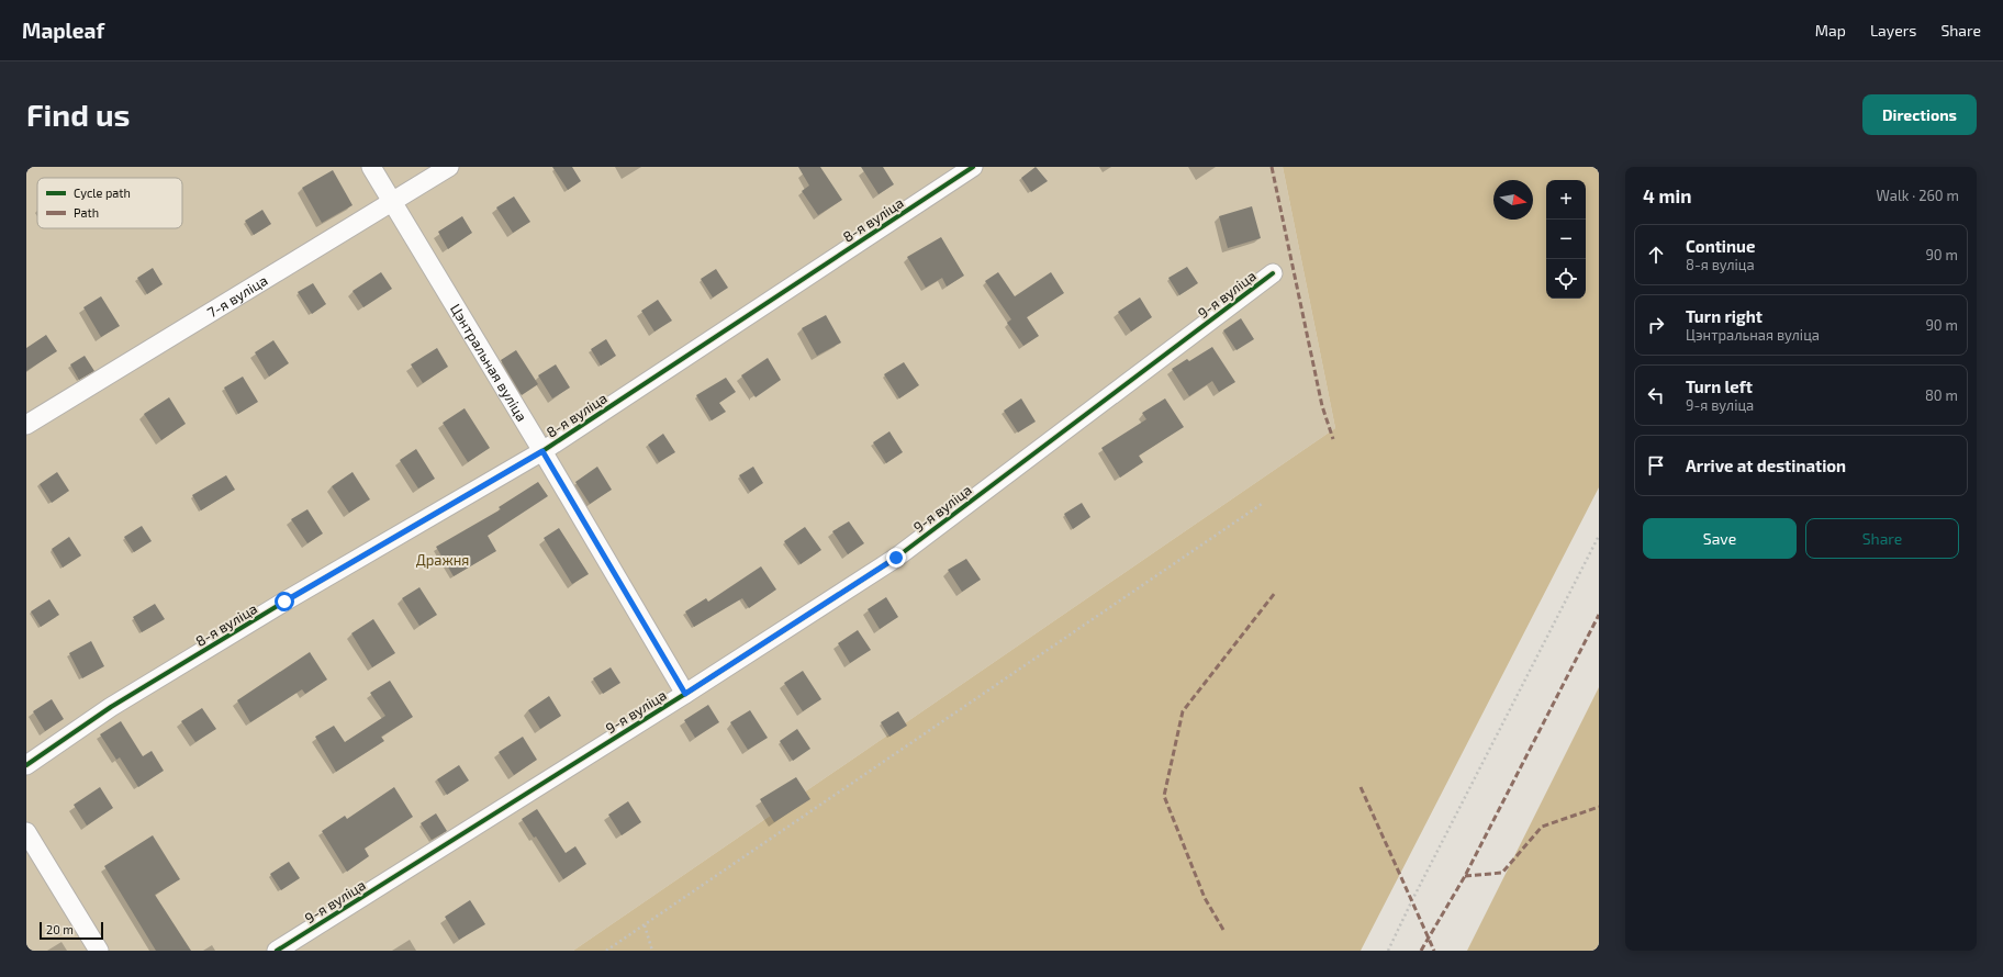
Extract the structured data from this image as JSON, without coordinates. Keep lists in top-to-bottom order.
{
  "streets": {
    "street": [
      "8-я вуліца",
      "9-я вуліца",
      "7-я вуліца",
      "Цэнтральная вуліца"
    ]
  },
  "crossings": [
    ["8-я вуліца", "Цэнтральная вуліца"],
    ["9-я вуліца", "Цэнтральная вуліца"],
    ["7-я вуліца", "Цэнтральная вуліца"]
  ],
  "parks": ["Дражня"],
  "legend": ["Cycle path", "Path"],
  "scale_bar": "20 m",
  "north": "right",
  "page": {
    "header": "Mapleaf",
    "nav": ["Map", "Layers", "Share"],
    "buttons": [
      "Directions",
      ["Save", "Share"]
    ],
    "title": "Find us",
    "heading": ["4 min", "Walk · 260 m"],
    "map_buttons": ["+", "−"],
    "list": [
      ["Continue", "8-я вуліца", "90 m"],
      ["Turn right", "Цэнтральная вуліца", "90 m"],
      ["Turn left", "9-я вуліца", "80 m"],
      "Arrive at destination"
    ],
    "scale": "20 m"
  }
}
